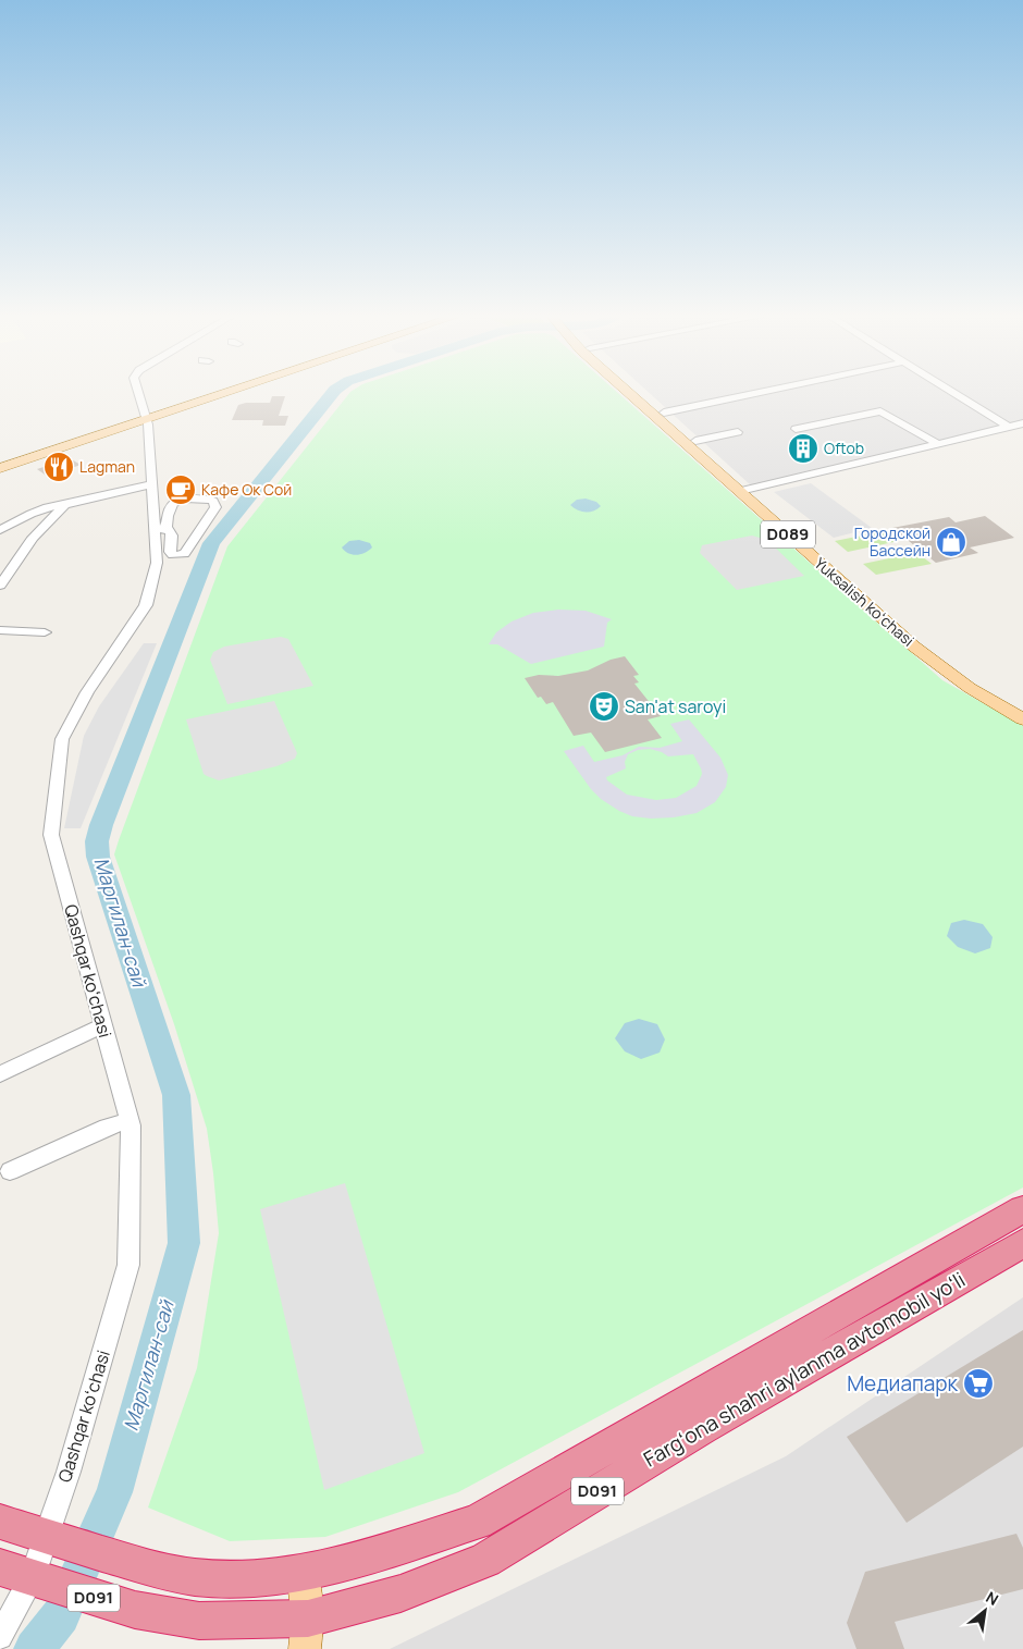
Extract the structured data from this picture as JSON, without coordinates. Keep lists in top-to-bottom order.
{
  "streets": {
    "highway": ["Fargʻona shahri aylanma avtomobil yoʻli", "D091"],
    "main road": ["D089", "Yuksalish koʻchasi"],
    "street": ["Qashqar koʻchasi"]
  },
  "crossings": [
    ["Qashqar koʻchasi", "Fargʻona shahri aylanma avtomobil yoʻli"]
  ],
  "water": ["Маргилан-сай"],
  "places": {
    "building": ["Oftob"],
    "restaurant": ["Lagman"],
    "cafe": ["Кафе Ок Сой"],
    "shop": ["Городской Бассейн"],
    "theatre": ["San'at saroyi"],
    "supermarket": ["Медиапарк"]
  },
  "north": "top right"
}
